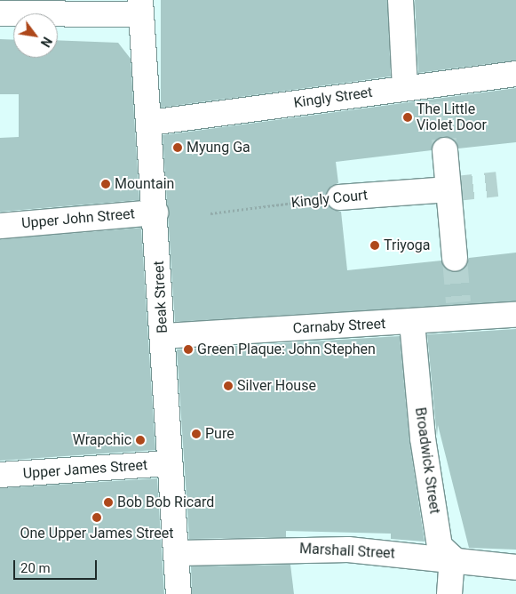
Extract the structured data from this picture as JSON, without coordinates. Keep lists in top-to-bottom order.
{
  "streets": {
    "street": [
      "Kingly Street",
      "Kingly Court",
      "Upper John Street",
      "Beak Street",
      "Carnaby Street",
      "Broadwick Street",
      "Upper James Street",
      "Marshall Street"
    ]
  },
  "crossings": [
    ["Kingly Street", "Beak Street"],
    ["Upper John Street", "Beak Street"],
    ["Beak Street", "Carnaby Street"],
    ["Beak Street", "Upper James Street"],
    ["Beak Street", "Marshall Street"],
    ["Carnaby Street", "Broadwick Street"],
    ["Broadwick Street", "Marshall Street"]
  ],
  "places": [
    "The Little Violet Door",
    "Myung Ga",
    "Mountain",
    "Triyoga",
    "Green Plaque: John Stephen",
    "Silver House",
    "Pure",
    "Wrapchic",
    "Bob Bob Ricard",
    "One Upper James Street"
  ],
  "scale_bar": "20 m",
  "north": "bottom right"
}
